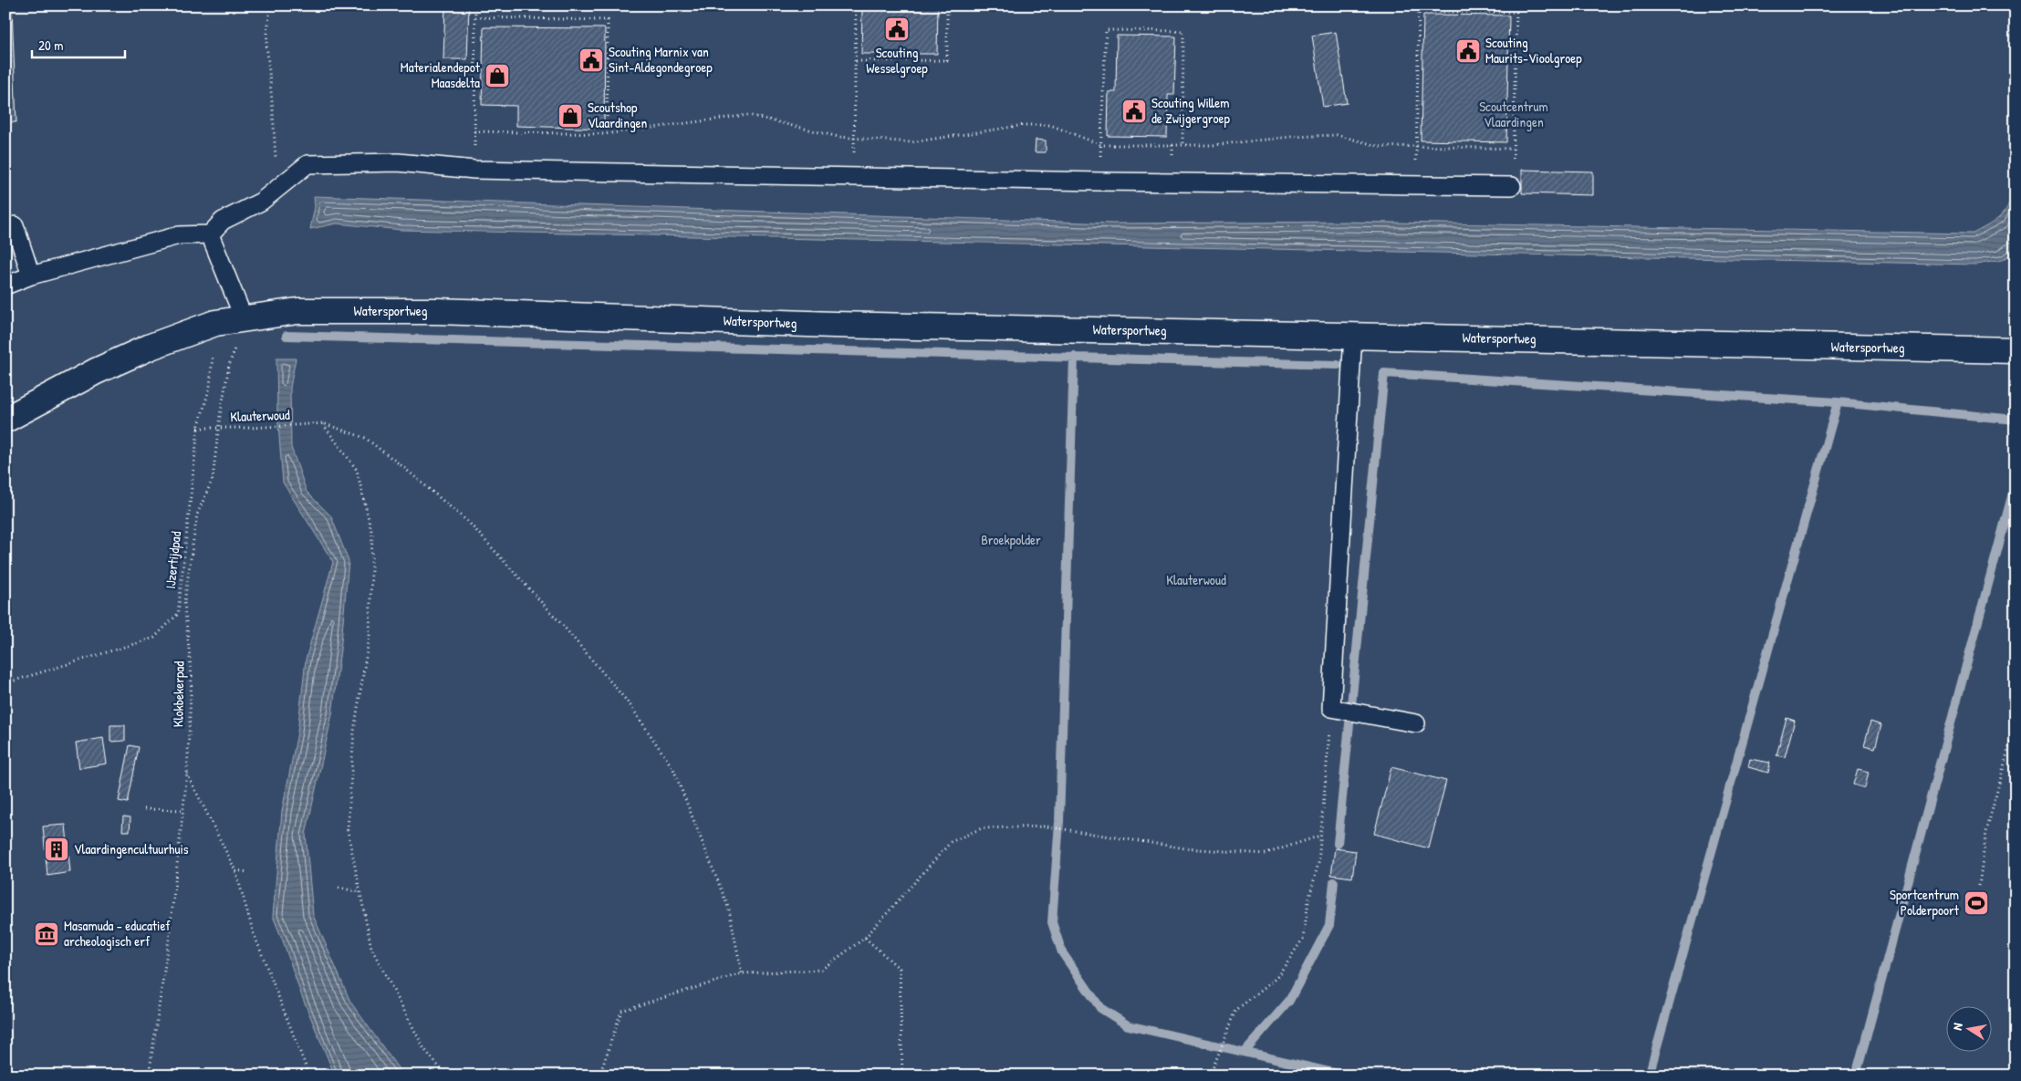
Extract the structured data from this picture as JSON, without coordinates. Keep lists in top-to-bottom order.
{
  "streets": {
    "street": ["Watersportweg"],
    "path": ["Klauterwoud", "IJzertijdpad", "Klokbekerpad"]
  },
  "crossings": [
    ["Watersportweg", "IJzertijdpad"],
    ["Watersportweg", "Klokbekerpad"],
    ["Klauterwoud", "IJzertijdpad"],
    ["Klauterwoud", "Klokbekerpad"]
  ],
  "parks": ["Scoutcentrum Vlaardingen", "Broekpolder", "Klauterwoud"],
  "places": {
    "public building": [
      "Scouting Wesselgroep",
      "Scouting Maurits-Vioolgroep",
      "Scouting Marnix van Sint-Aldegondegroep",
      "Scouting Willem de Zwijgergroep"
    ],
    "shop": ["Materialendepot Maasdelta", "Scoutshop Vlaardingen"],
    "building": ["Vlaardingencultuurhuis"],
    "sports": ["Sportcentrum Polderpoort"],
    "museum": ["Masamuda - educatief archeologisch erf"]
  },
  "scale_bar": "20 m",
  "north": "left"
}
